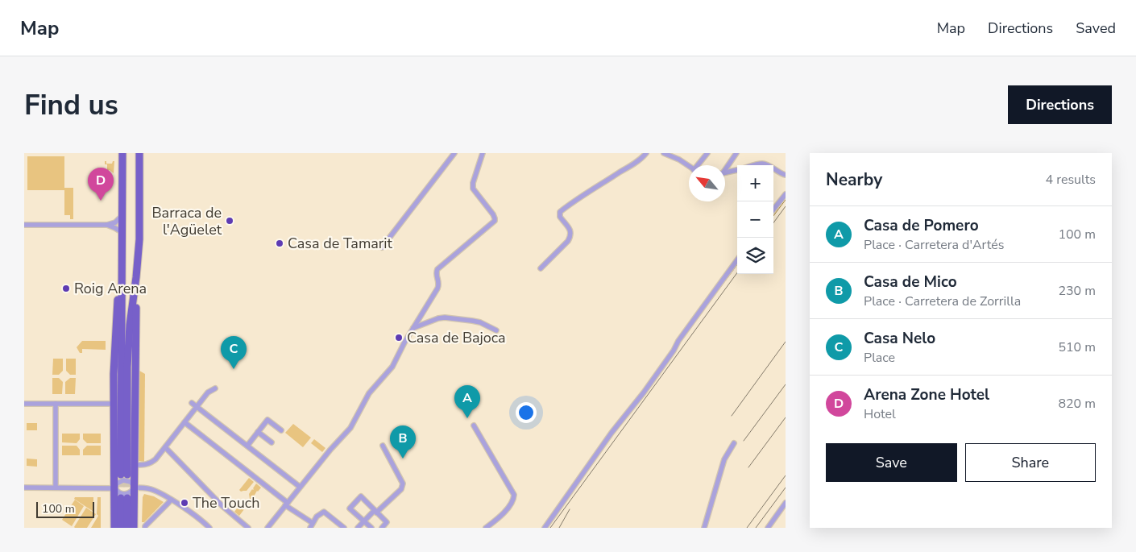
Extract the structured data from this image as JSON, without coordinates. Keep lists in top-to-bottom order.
{
  "places": [
    "Barraca de l'Agüelet",
    "Casa de Tamarit",
    "Roig Arena",
    "Casa de Bajoca",
    "The Touch"
  ],
  "scale_bar": "100 m",
  "north": "top left",
  "page": {
    "header": "Map",
    "nav": ["Map", "Directions", "Saved"],
    "buttons": [
      "Directions",
      ["Save", "Share"]
    ],
    "title": "Find us",
    "heading": ["Nearby", "4 results"],
    "map_buttons": ["+", "−"],
    "pins": [
      "D",
      "C",
      "A",
      "B"
    ],
    "list": [
      {
        "mark": "A",
        "name": "Casa de Pomero",
        "note": "Place · Carretera d'Artés",
        "value": "100 m"
      },
      {
        "mark": "B",
        "name": "Casa de Mico",
        "note": "Place · Carretera de Zorrilla",
        "value": "230 m"
      },
      {
        "mark": "C",
        "name": "Casa Nelo",
        "note": "Place",
        "value": "510 m"
      },
      {
        "mark": "D",
        "name": "Arena Zone Hotel",
        "note": "Hotel",
        "value": "820 m"
      }
    ],
    "scale": "100 m"
  }
}
